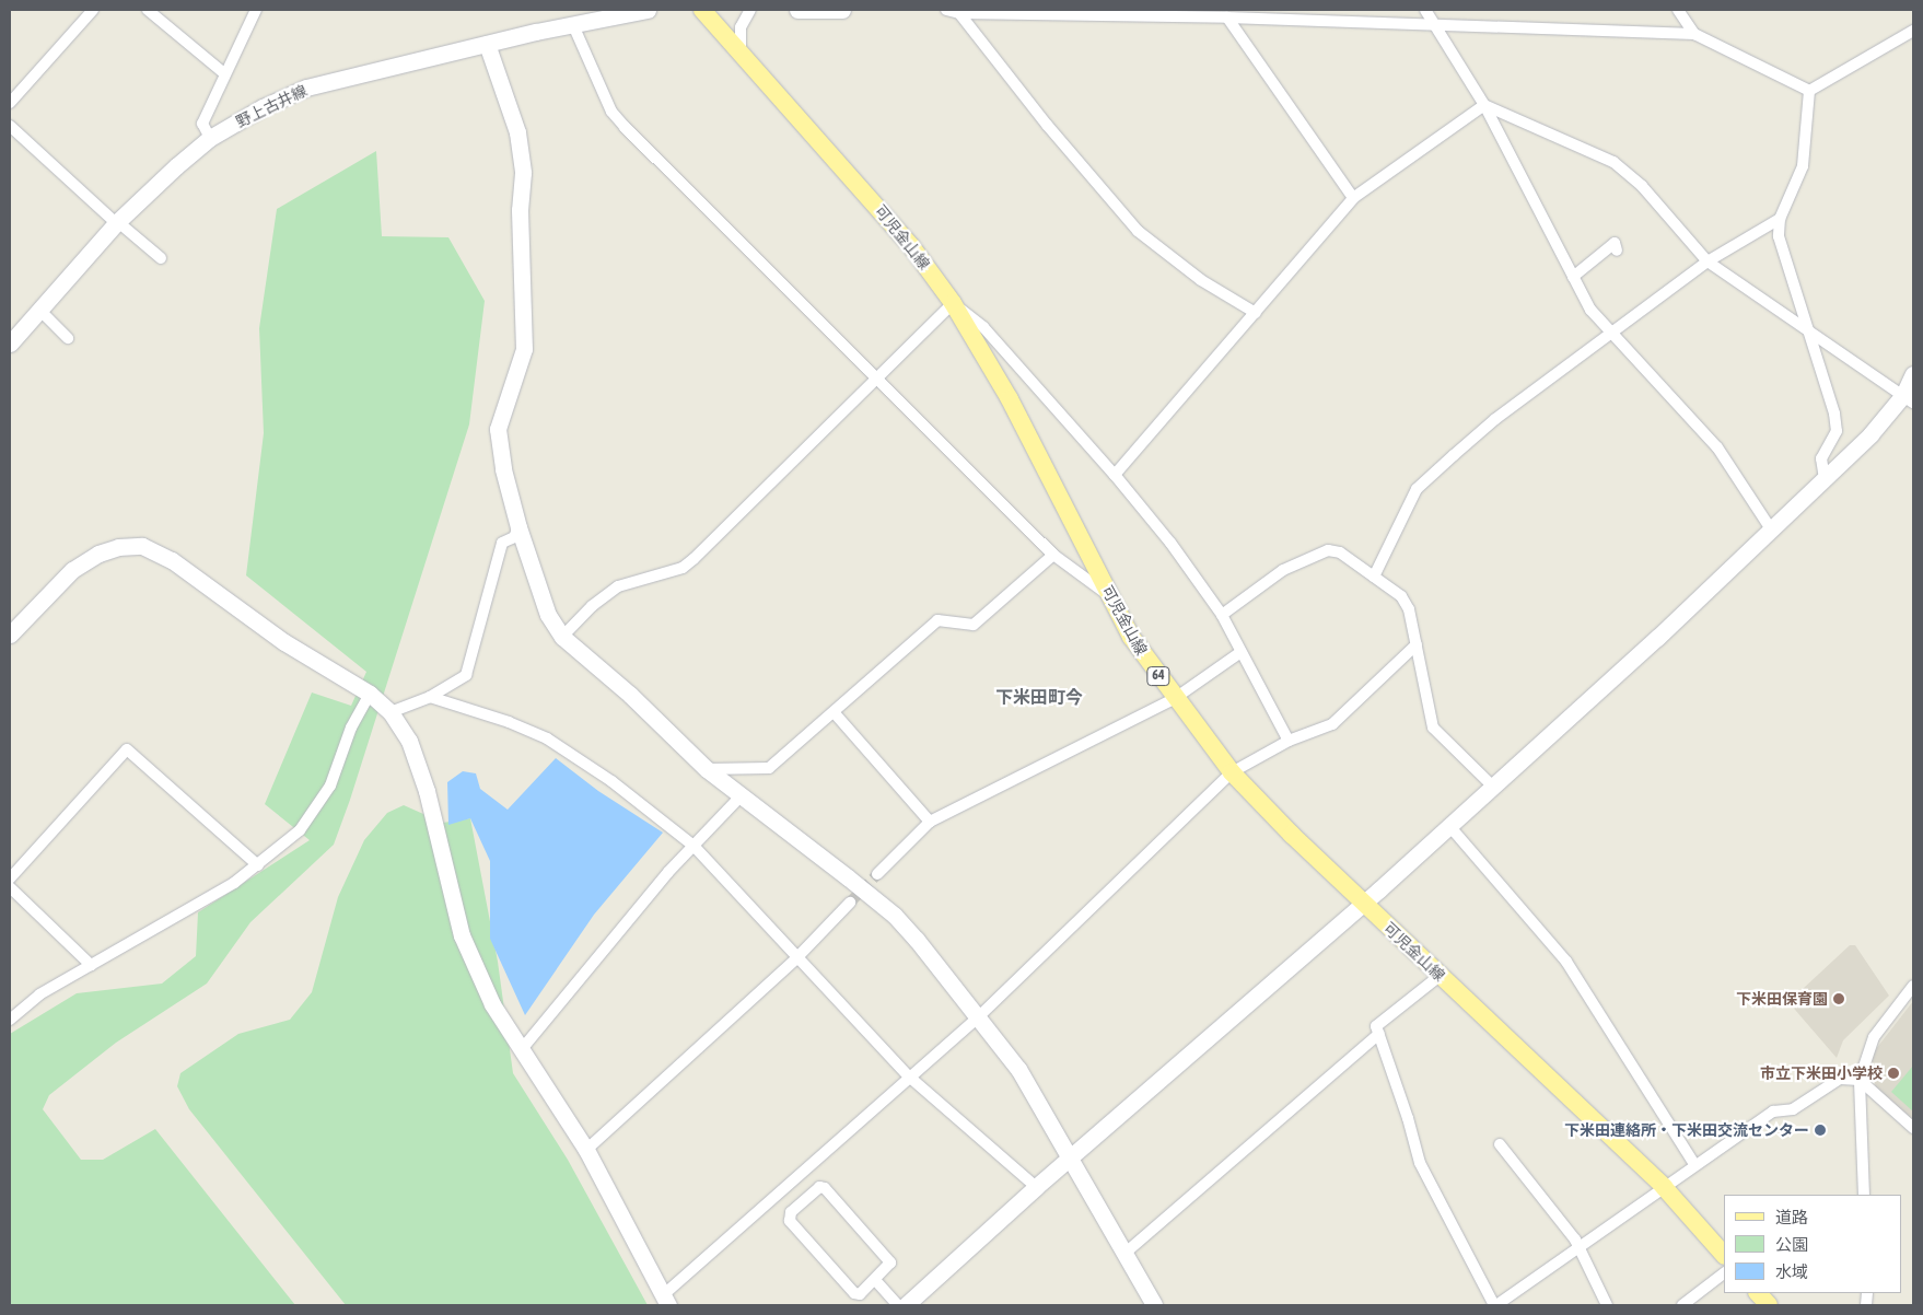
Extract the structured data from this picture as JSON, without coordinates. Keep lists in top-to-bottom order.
{
  "streets": {
    "main road": ["可児金山線", "64"],
    "street": ["野上古井線"]
  },
  "districts": ["下米田町今"],
  "places": ["下米田保育園", "市立下米田小学校", "下米田連絡所・下米田交流センター"],
  "legend": ["道路", "公園", "水域"]
}
